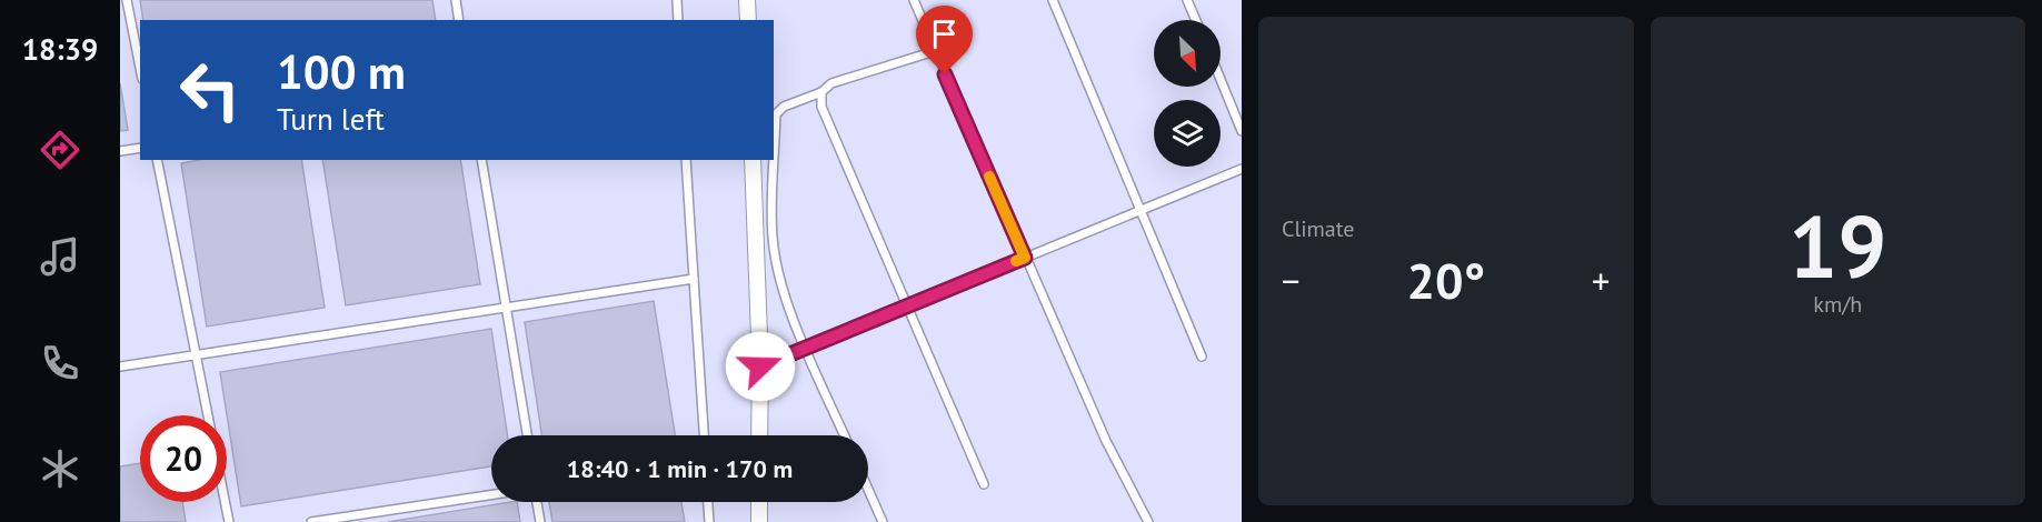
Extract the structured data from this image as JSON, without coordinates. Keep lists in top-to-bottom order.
{
  "north": "bottom right",
  "page": {
    "tabs": "18:39",
    "tile": [
      "Climate",
      ["19", "km/h"]
    ],
    "turn": ["100 m", "Turn left"],
    "heat": ["−", "20°", "+"],
    "limit": "20",
    "trip": "18:40 · 1 min · 170 m"
  }
}
